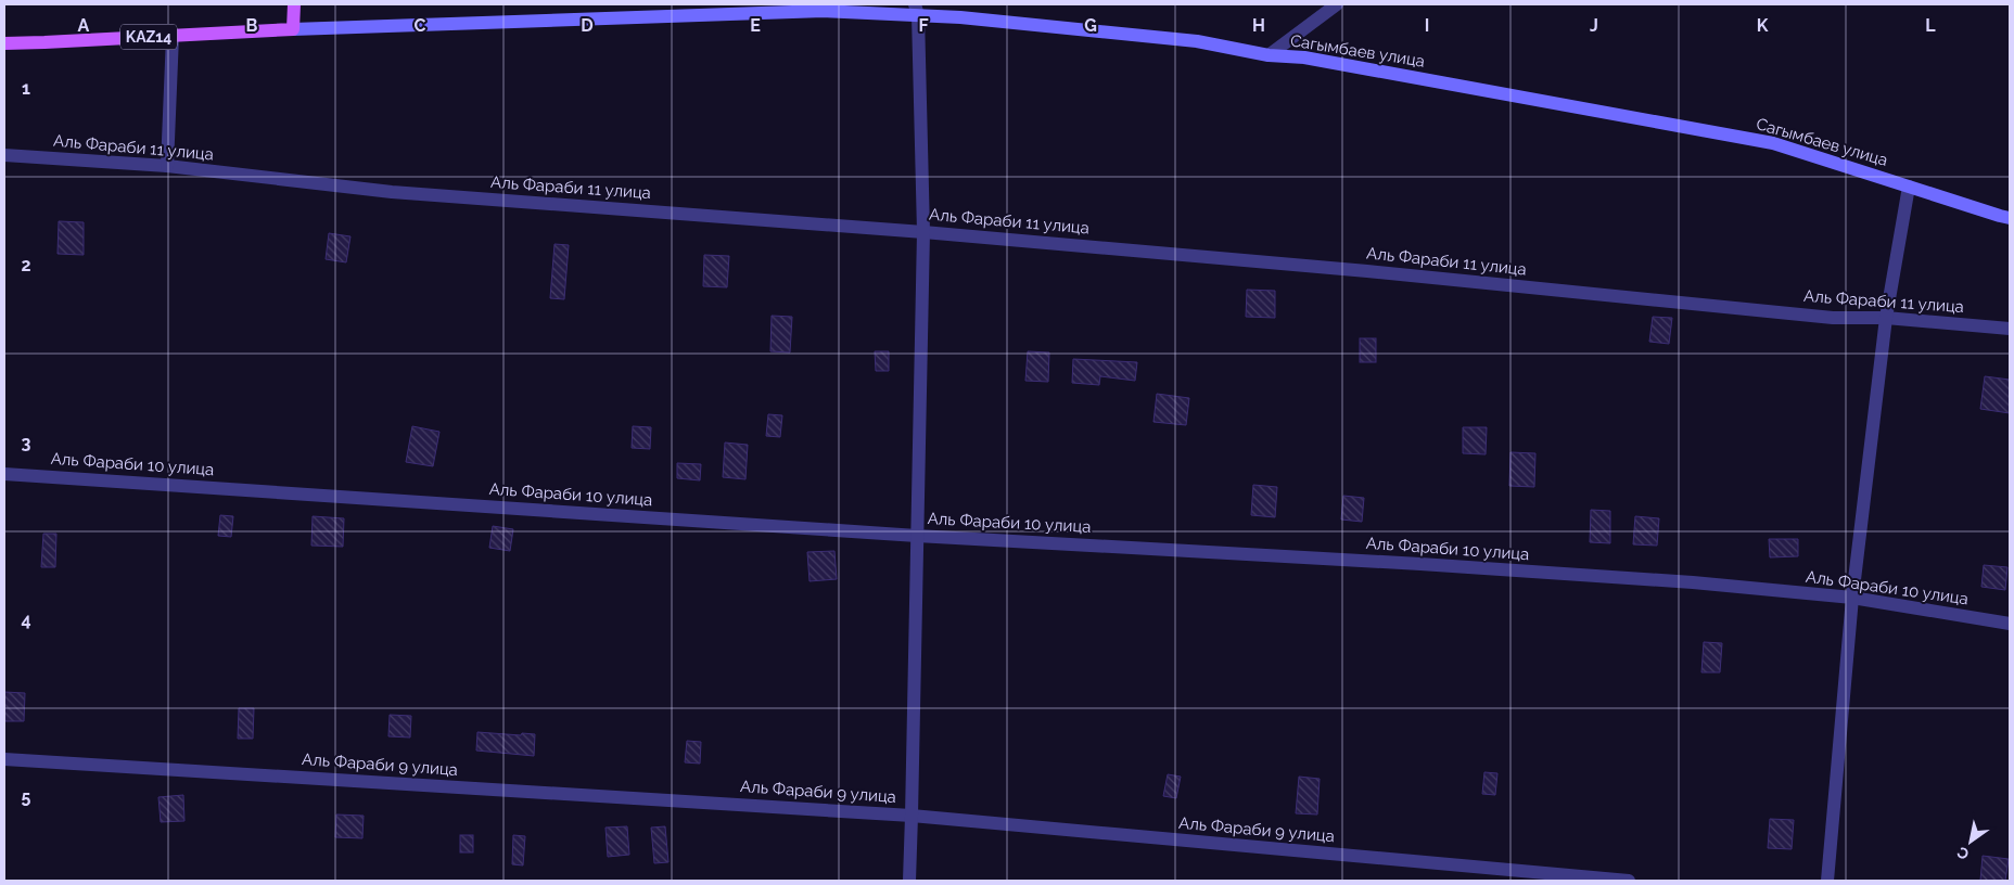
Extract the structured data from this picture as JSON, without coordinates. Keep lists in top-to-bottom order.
{
  "streets": {
    "main road": ["KAZ14"],
    "street": [
      "Сагымбаев улица",
      "Аль Фараби 11 улица",
      "Аль Фараби 10 улица",
      "Аль Фараби 9 улица"
    ]
  },
  "crossings": [
    ["KAZ14", "Сагымбаев улица"]
  ],
  "north": "bottom left",
  "grid": {
    "columns": [
      "A",
      "B",
      "C",
      "D",
      "E",
      "F",
      "G",
      "H",
      "I",
      "J",
      "K",
      "L"
    ],
    "rows": [
      "1",
      "2",
      "3",
      "4",
      "5"
    ]
  }
}
